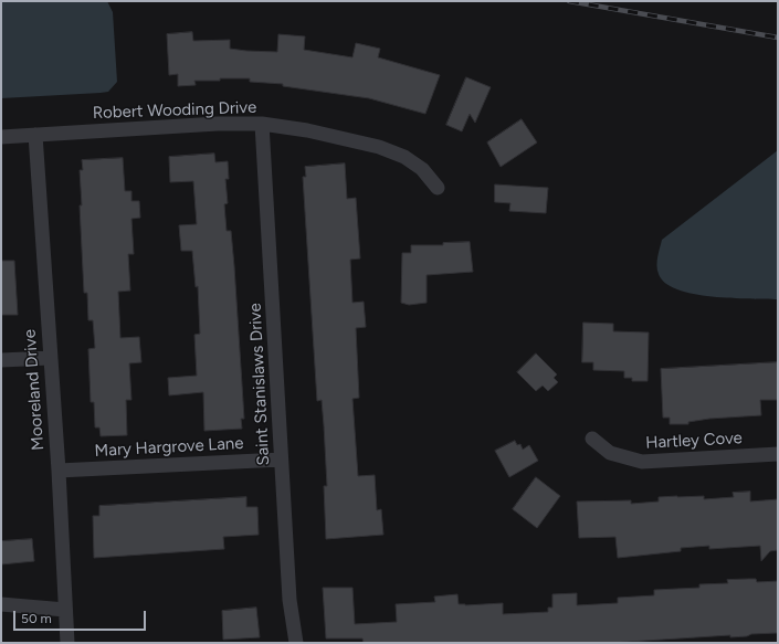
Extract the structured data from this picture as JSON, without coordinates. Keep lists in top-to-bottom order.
{
  "streets": {
    "street": [
      "Robert Wooding Drive",
      "Saint Stanislaws Drive",
      "Mooreland Drive",
      "Hartley Cove",
      "Mary Hargrove Lane"
    ]
  },
  "crossings": [
    ["Robert Wooding Drive", "Saint Stanislaws Drive"],
    ["Robert Wooding Drive", "Mooreland Drive"],
    ["Saint Stanislaws Drive", "Mary Hargrove Lane"],
    ["Mooreland Drive", "Mary Hargrove Lane"]
  ],
  "scale_bar": "50 m"
}
